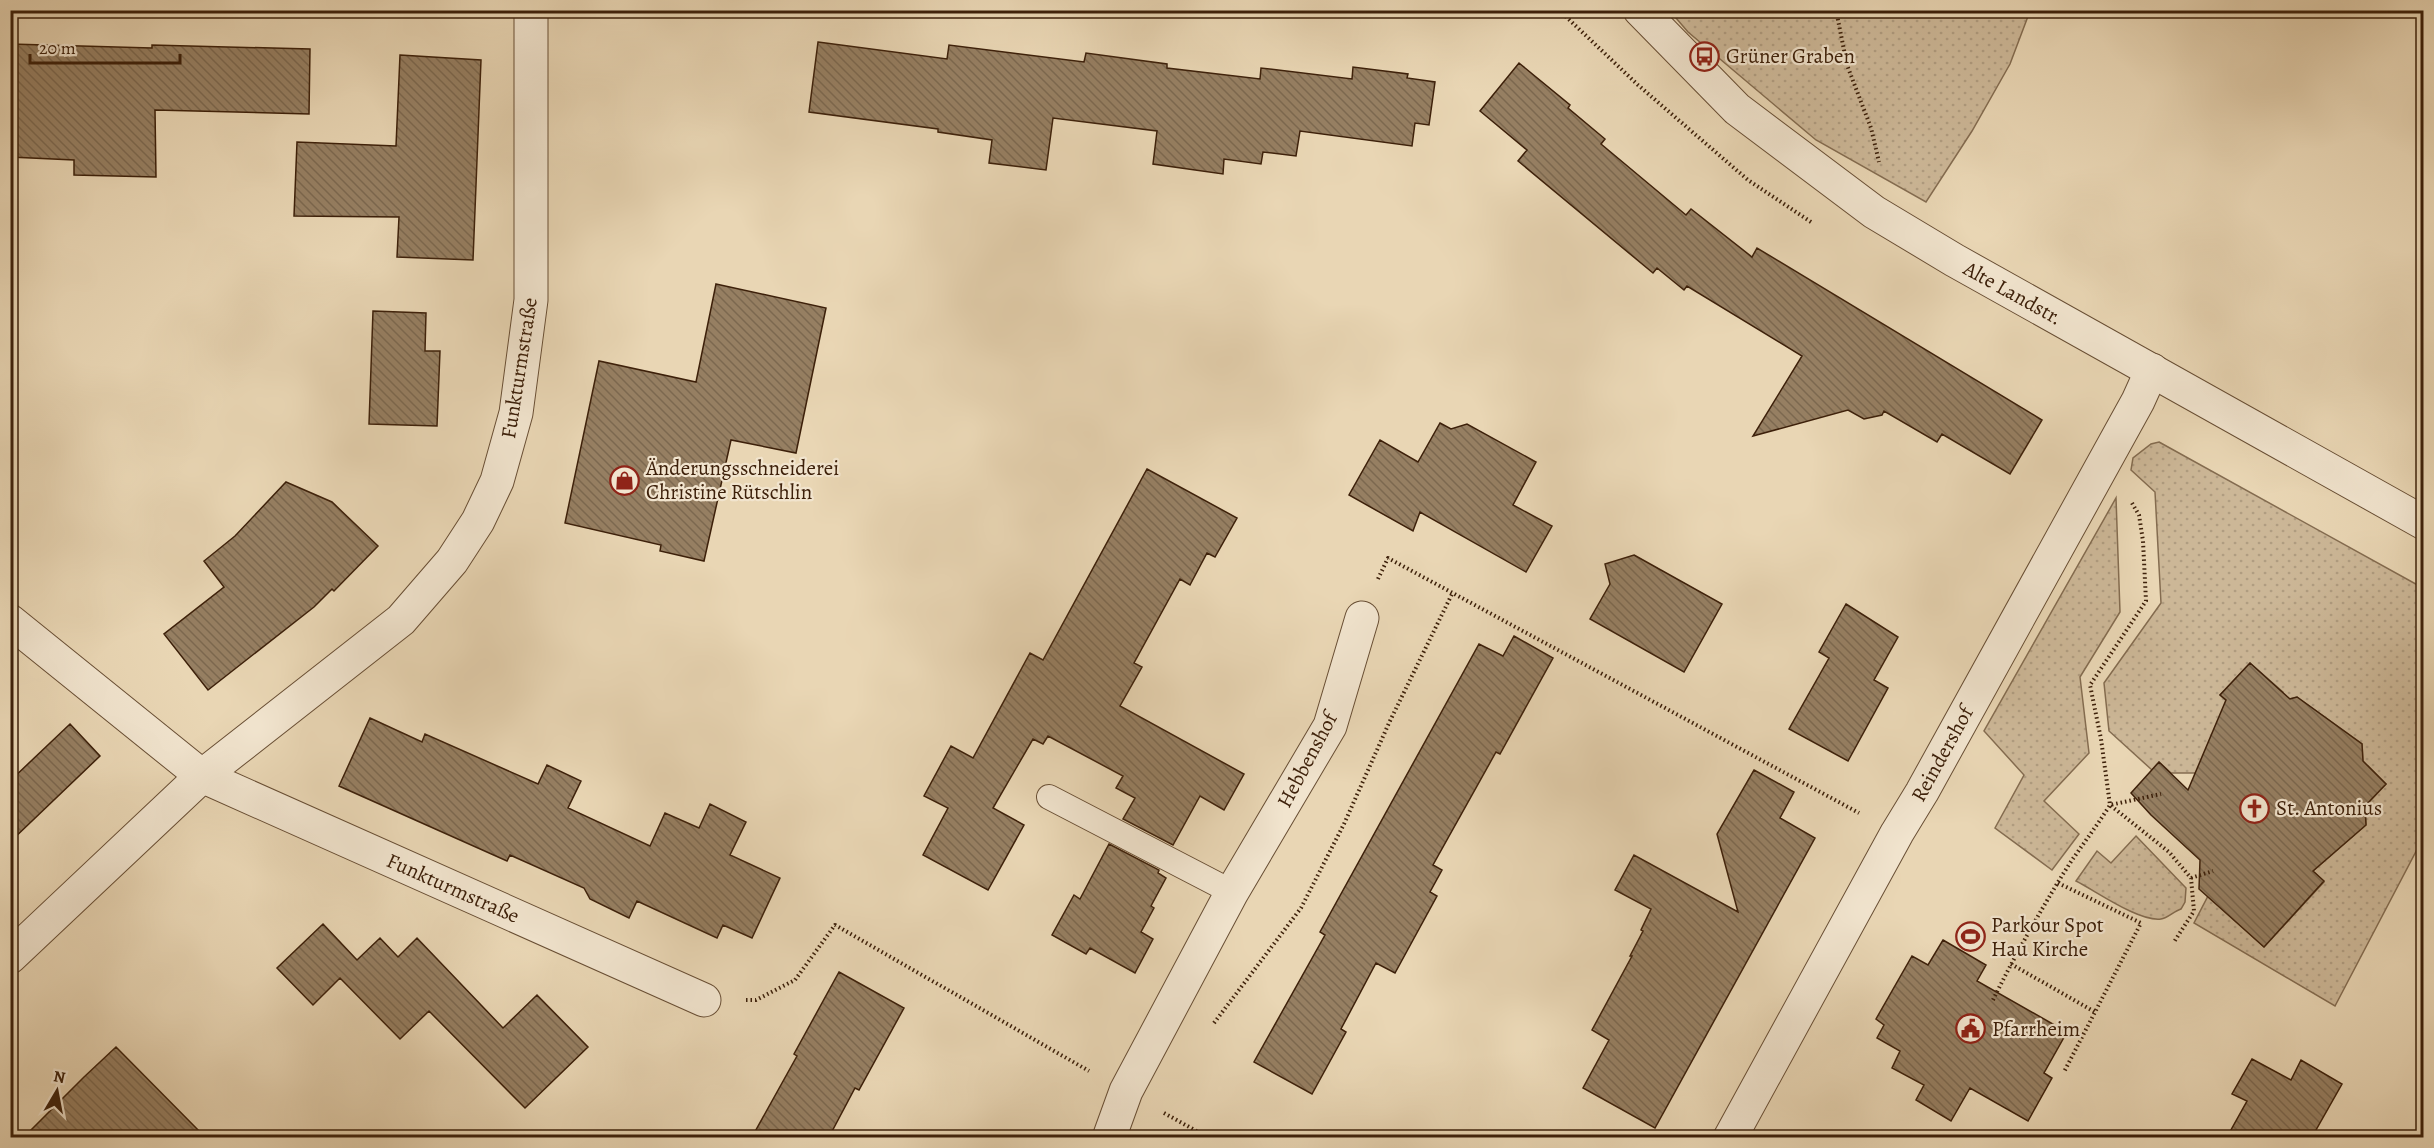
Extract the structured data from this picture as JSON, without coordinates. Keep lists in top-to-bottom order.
{
  "streets": {
    "street": [
      "Alte Landstr.",
      "Funkturmstraße",
      "Reindershof",
      "Hebbenshof"
    ]
  },
  "crossings": [
    ["Alte Landstr.", "Reindershof"]
  ],
  "places": {
    "bus stop": ["Grüner Graben"],
    "shop": ["Änderungsschneiderei Christine Rütschlin"],
    "church": ["St. Antonius"],
    "sports": ["Parkour Spot Hau Kirche"],
    "public building": ["Pfarrheim"]
  },
  "scale_bar": "20 m",
  "north": "top"
}
